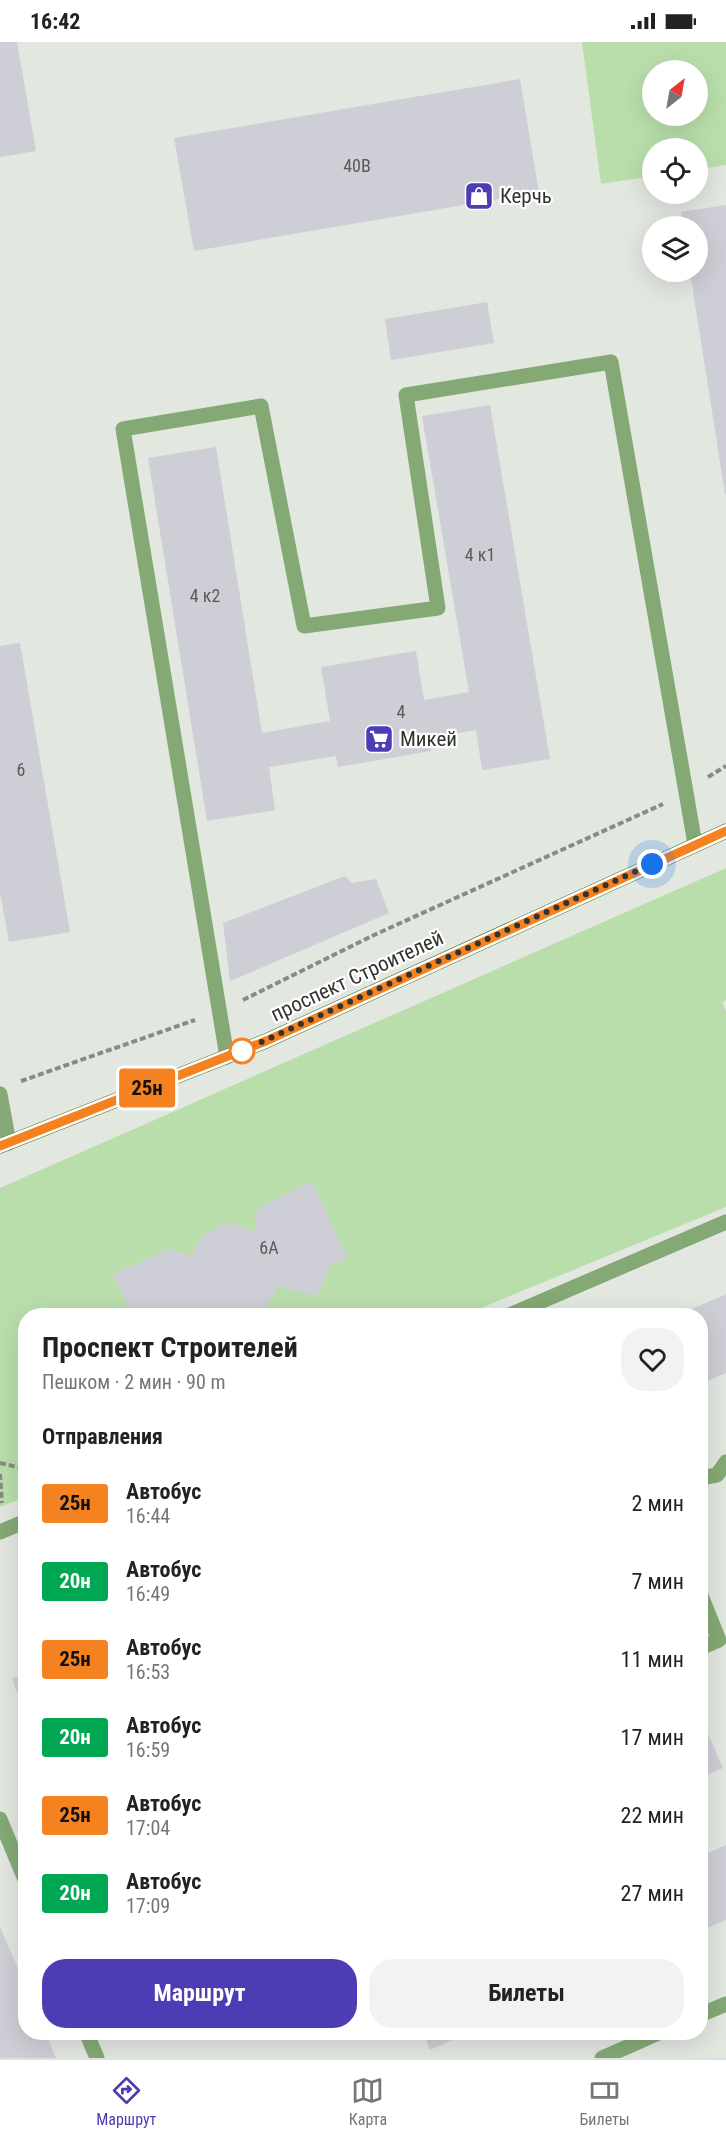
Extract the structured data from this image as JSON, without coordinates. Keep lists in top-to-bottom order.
{
  "streets": {
    "main road": ["проспект Строителей"]
  },
  "places": {
    "shop": ["Керчь"],
    "supermarket": ["Микей"]
  },
  "lines": ["bus line 25н"],
  "house_numbers": [
    "40В",
    "4 к1",
    "4 к2",
    "4",
    "6",
    "6А"
  ],
  "north": "top right",
  "page": {
    "status": "16:42",
    "on_map": "25н",
    "heading": [
      ["Проспект Строителей", "Пешком · 2 мин · 90 m"],
      "Отправления"
    ],
    "list": [
      {
        "mark": "25н",
        "name": "Автобус",
        "note": "16:44",
        "value": "2 мин"
      },
      {
        "mark": "20н",
        "name": "Автобус",
        "note": "16:49",
        "value": "7 мин"
      },
      {
        "mark": "25н",
        "name": "Автобус",
        "note": "16:53",
        "value": "11 мин"
      },
      {
        "mark": "20н",
        "name": "Автобус",
        "note": "16:59",
        "value": "17 мин"
      },
      {
        "mark": "25н",
        "name": "Автобус",
        "note": "17:04",
        "value": "22 мин"
      },
      {
        "mark": "20н",
        "name": "Автобус",
        "note": "17:09",
        "value": "27 мин"
      }
    ],
    "buttons": ["Маршрут", "Билеты"],
    "tabs": ["Маршрут", "Карта", "Билеты"]
  }
}
